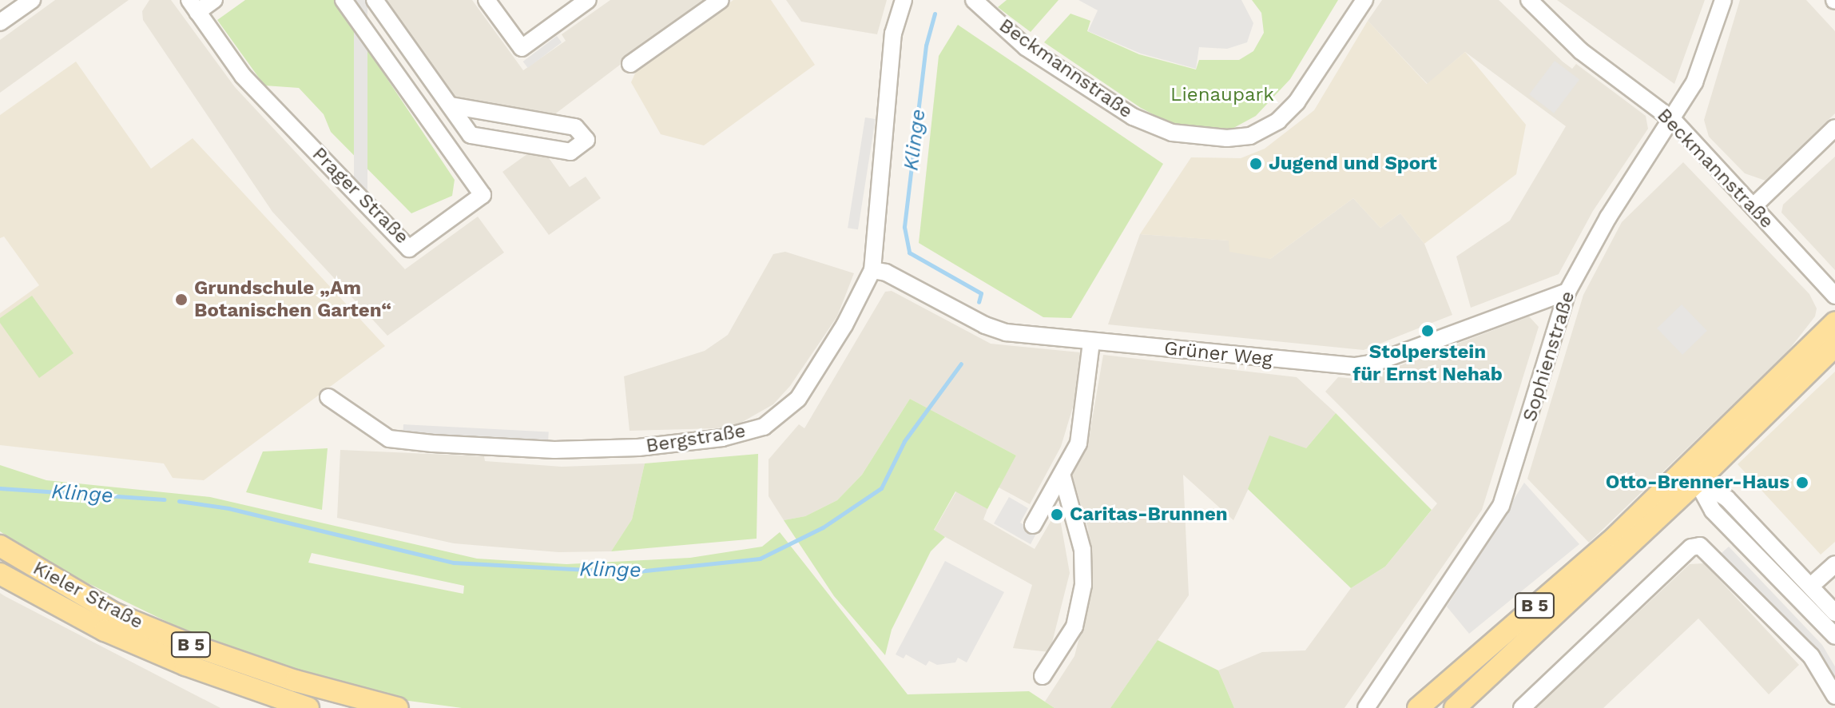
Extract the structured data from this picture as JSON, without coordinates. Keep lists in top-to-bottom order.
{
  "streets": {
    "main road": ["Kieler Straße", "B 5"],
    "street": [
      "Beckmannstraße",
      "Prager Straße",
      "Grüner Weg",
      "Sophienstraße",
      "Bergstraße"
    ]
  },
  "crossings": [
    ["Beckmannstraße", "Sophienstraße"],
    ["Grüner Weg", "Sophienstraße"],
    ["Grüner Weg", "Bergstraße"]
  ],
  "water": ["Klinge"],
  "parks": ["Lienaupark"],
  "places": [
    "Jugend und Sport",
    "Grundschule „Am Botanischen Garten“",
    "Stolperstein für Ernst Nehab",
    "Otto-Brenner-Haus",
    "Caritas-Brunnen"
  ]
}
